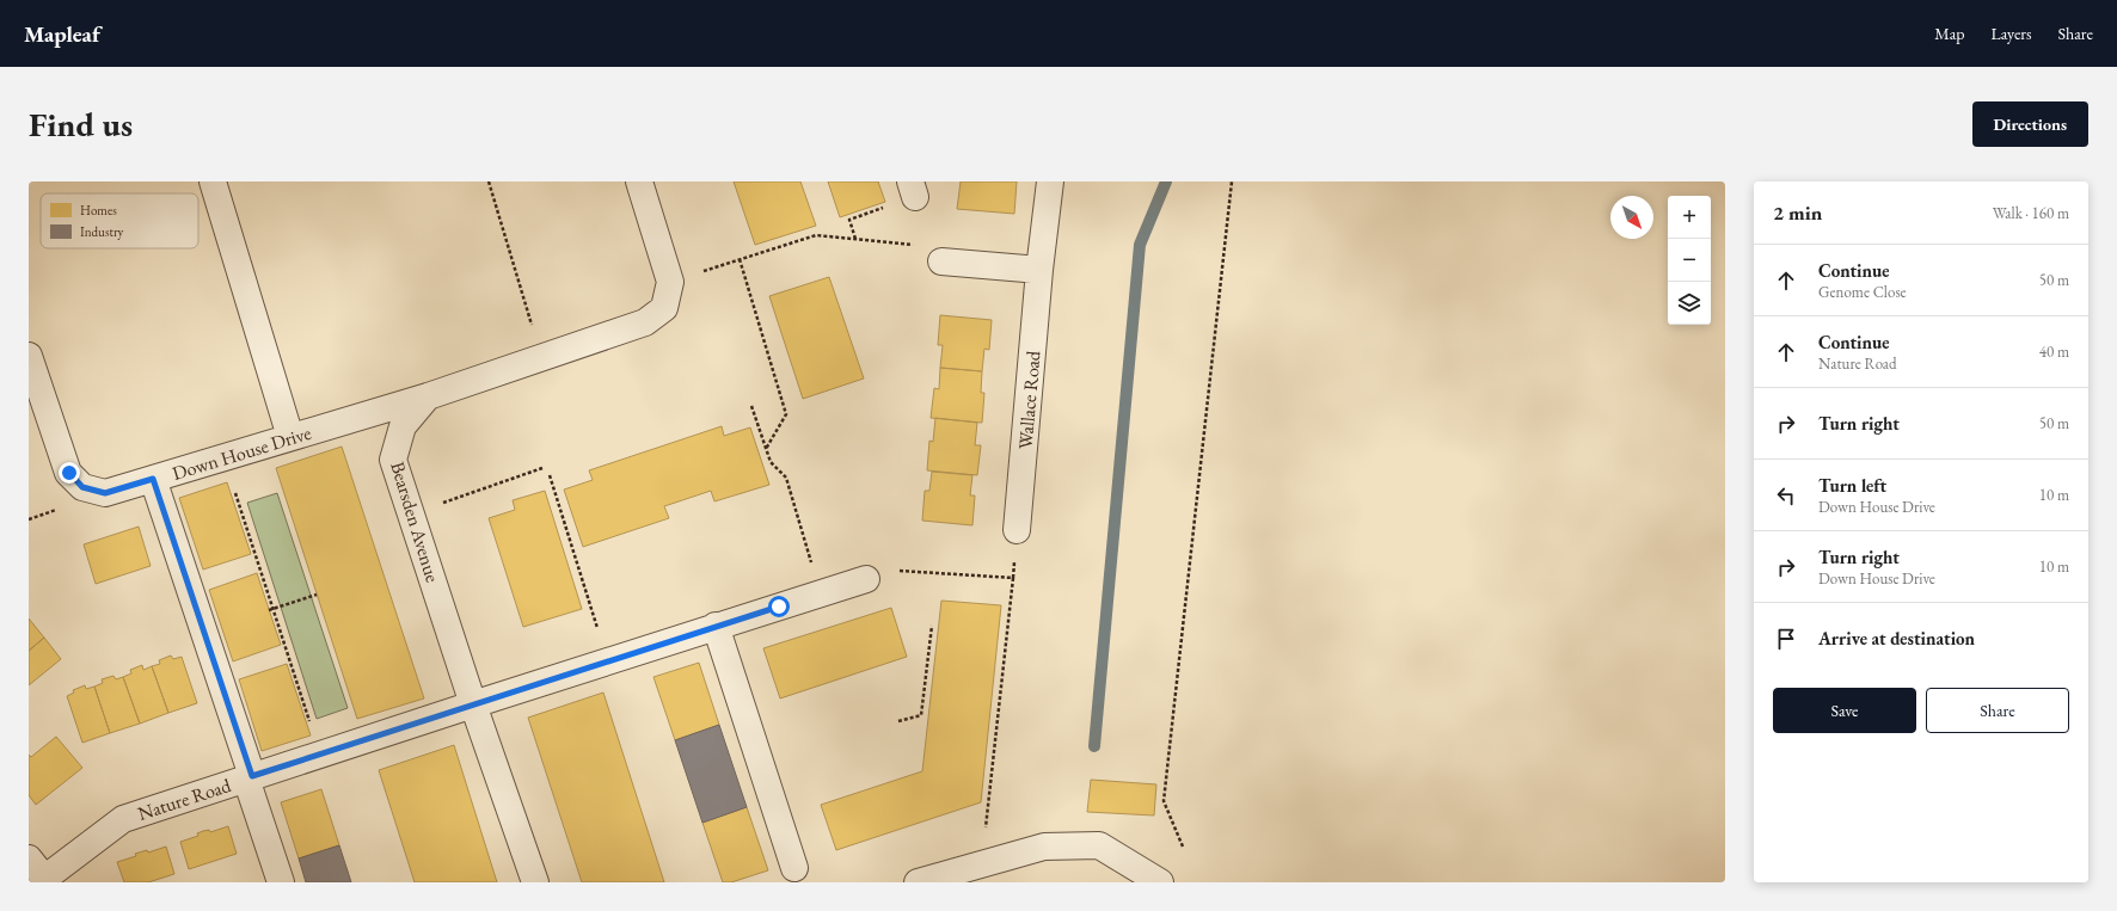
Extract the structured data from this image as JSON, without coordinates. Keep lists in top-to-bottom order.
{
  "streets": {
    "street": [
      "Wallace Road",
      "Down House Drive",
      "Bearsden Avenue",
      "Nature Road"
    ]
  },
  "crossings": [
    ["Down House Drive", "Bearsden Avenue"],
    ["Bearsden Avenue", "Nature Road"]
  ],
  "legend": ["Homes", "Industry"],
  "north": "bottom right",
  "page": {
    "header": "Mapleaf",
    "nav": ["Map", "Layers", "Share"],
    "buttons": [
      "Directions",
      ["Save", "Share"]
    ],
    "title": "Find us",
    "heading": ["2 min", "Walk · 160 m"],
    "map_buttons": ["+", "−"],
    "list": [
      ["Continue", "Genome Close", "50 m"],
      ["Continue", "Nature Road", "40 m"],
      ["Turn right", "50 m"],
      ["Turn left", "Down House Drive", "10 m"],
      ["Turn right", "Down House Drive", "10 m"],
      "Arrive at destination"
    ]
  }
}
